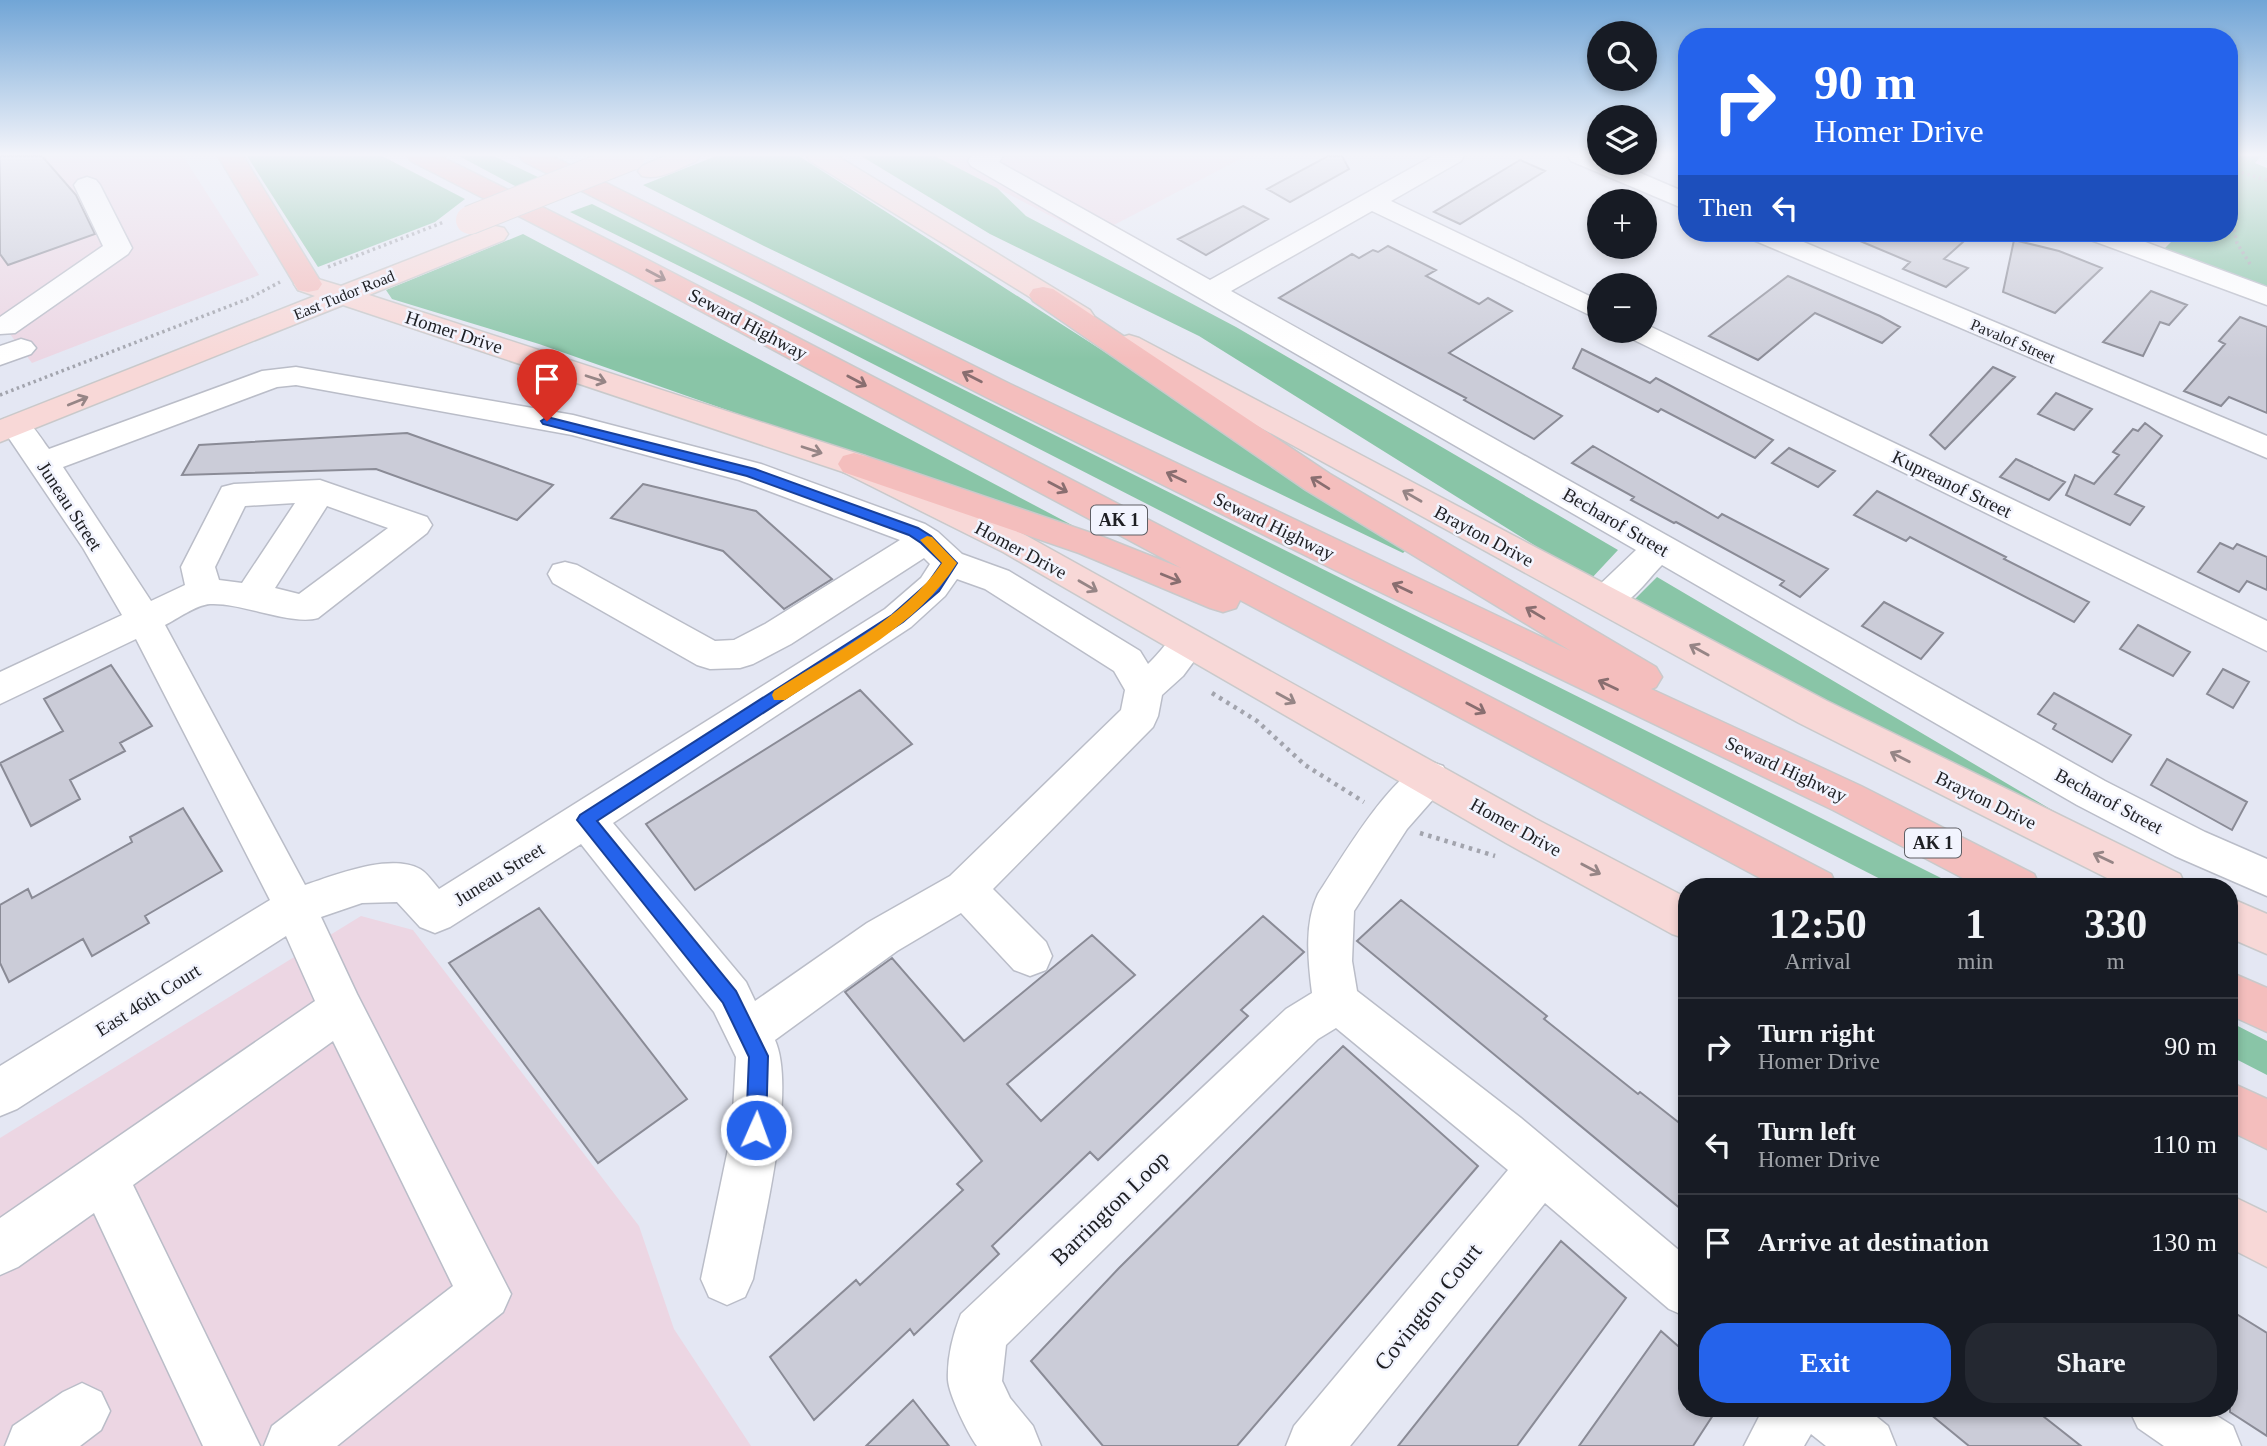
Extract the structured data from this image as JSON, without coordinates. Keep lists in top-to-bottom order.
{
  "streets": {
    "highway": ["Seward Highway", "AK 1"],
    "main road": ["East Tudor Road", "Homer Drive", "Brayton Drive"],
    "street": [
      "Pavalof Street",
      "Kupreanof Street",
      "Juneau Street",
      "Becharof Street",
      "East 46th Court",
      "Barrington Loop",
      "Covington Court"
    ]
  },
  "crossings": [
    ["East Tudor Road", "Homer Drive"],
    ["East Tudor Road", "Juneau Street"],
    ["Juneau Street", "East 46th Court"]
  ],
  "one_way": ["Homer Drive", "Brayton Drive"],
  "page": {
    "map_buttons": ["+", "−"],
    "turn": ["90 m", "Homer Drive"],
    "then": "Then",
    "eta": [
      "12:50",
      "Arrival",
      "1",
      "min",
      "330",
      "m"
    ],
    "list": [
      {
        "name": "Turn right",
        "note": "Homer Drive",
        "value": "90 m"
      },
      {
        "name": "Turn left",
        "note": "Homer Drive",
        "value": "110 m"
      },
      {
        "name": "Arrive at destination",
        "value": "130 m"
      }
    ],
    "buttons": ["Exit", "Share"]
  }
}
